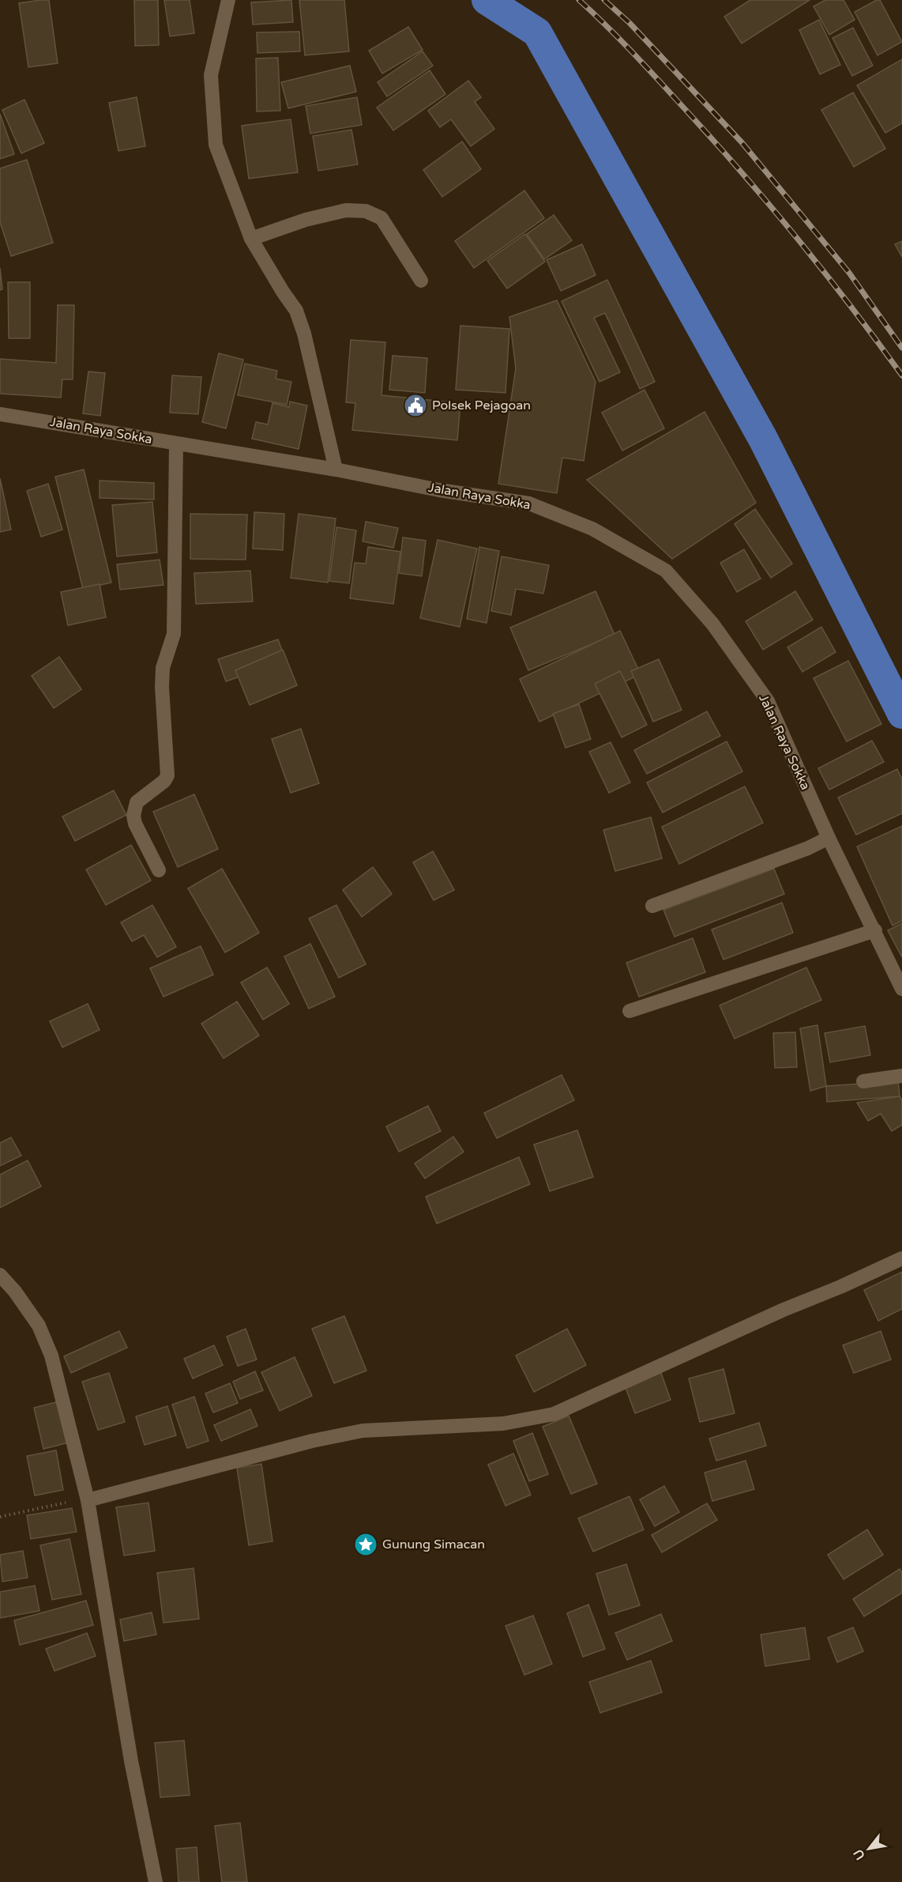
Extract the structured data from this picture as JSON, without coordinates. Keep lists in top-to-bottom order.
{
  "streets": {
    "street": ["Jalan Raya Sokka"]
  },
  "places": {
    "public building": ["Polsek Pejagoan"],
    "place": ["Gunung Simacan"]
  },
  "north": "bottom left"
}
